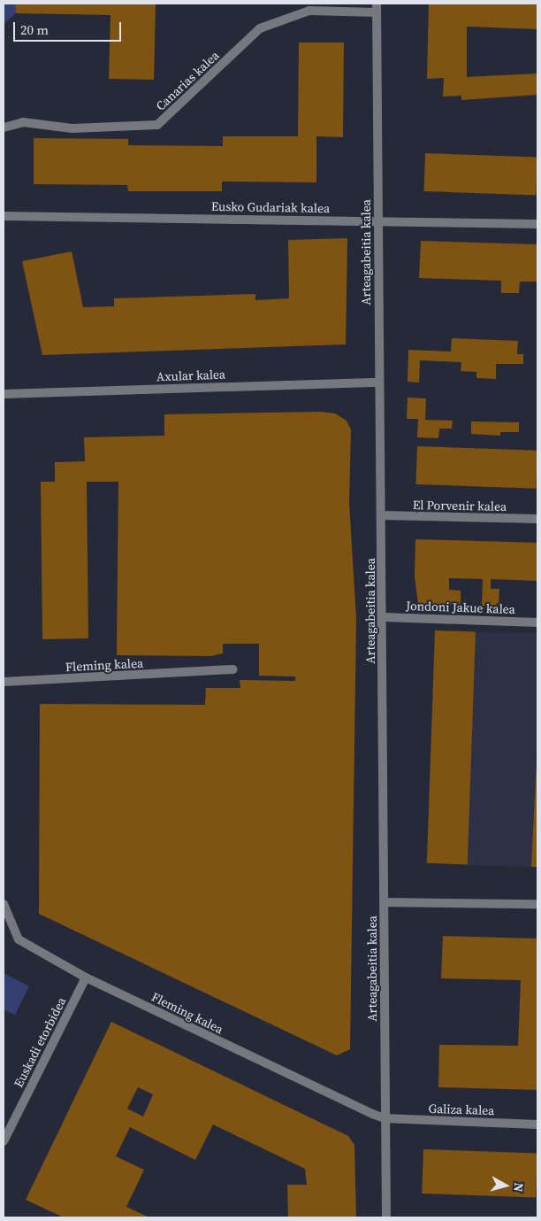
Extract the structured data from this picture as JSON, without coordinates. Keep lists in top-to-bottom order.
{
  "streets": {
    "street": [
      "Canarias kalea",
      "Eusko Gudariak kalea",
      "Arteagabeitia kalea",
      "Axular kalea",
      "El Porvenir kalea",
      "Jondoni Jakue kalea",
      "Fleming kalea",
      "Euskadi etorbidea",
      "Galiza kalea"
    ]
  },
  "crossings": [
    ["Canarias kalea", "Arteagabeitia kalea"],
    ["Eusko Gudariak kalea", "Arteagabeitia kalea"],
    ["Arteagabeitia kalea", "Axular kalea"],
    ["Arteagabeitia kalea", "El Porvenir kalea"],
    ["Arteagabeitia kalea", "Jondoni Jakue kalea"],
    ["Arteagabeitia kalea", "Fleming kalea"],
    ["Arteagabeitia kalea", "Galiza kalea"],
    ["Fleming kalea", "Euskadi etorbidea"],
    ["Fleming kalea", "Galiza kalea"]
  ],
  "scale_bar": "20 m",
  "north": "right"
}
